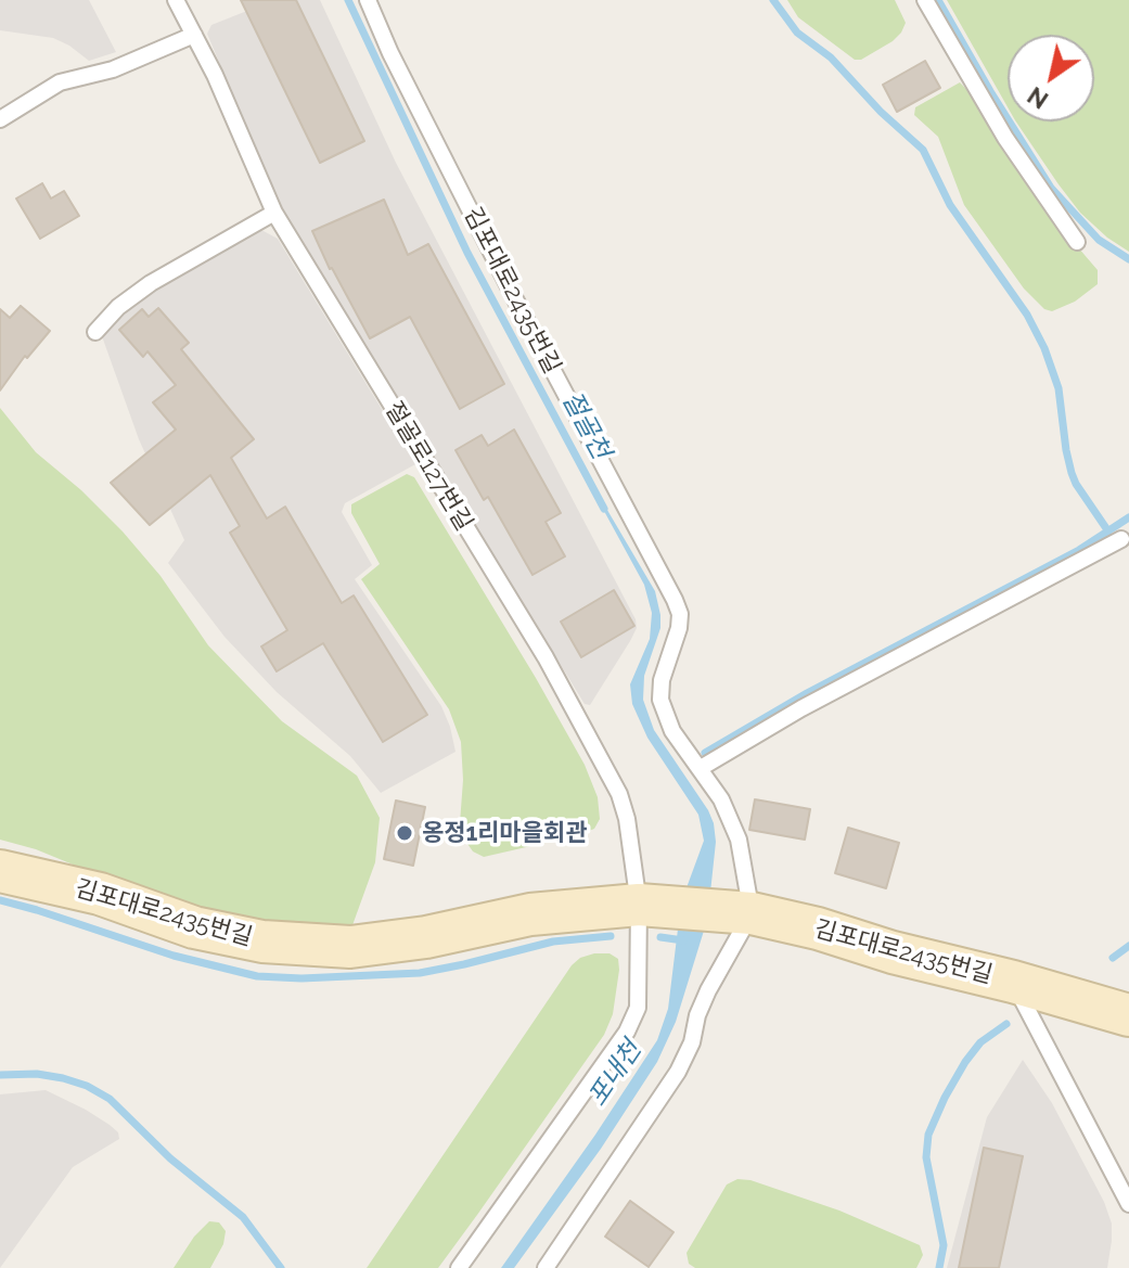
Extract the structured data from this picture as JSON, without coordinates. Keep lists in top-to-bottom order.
{
  "streets": {
    "street": ["김포대로2435번길"],
    "lane": ["절골로127번길"]
  },
  "crossings": [
    ["김포대로2435번길", "절골로127번길"]
  ],
  "water": ["절골천", "포내천"],
  "places": ["옹정1리마을회관"],
  "north": "bottom left"
}
